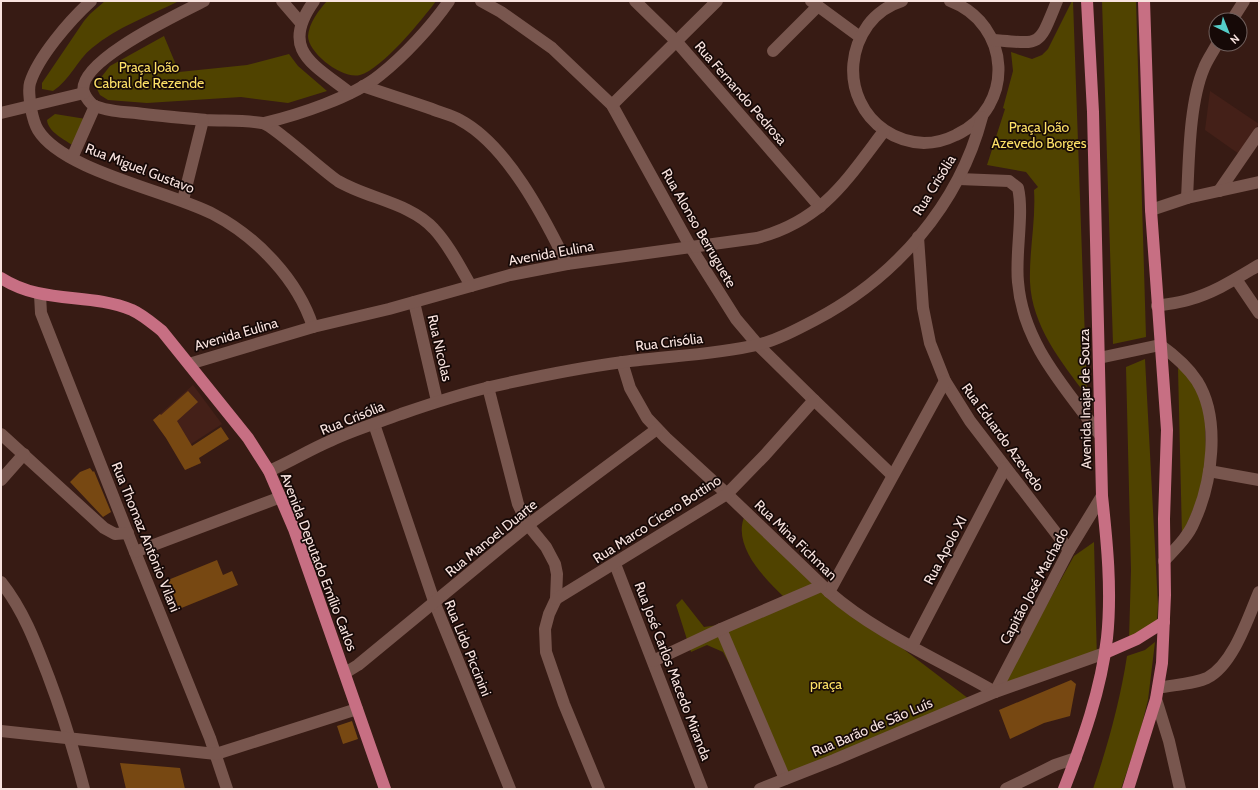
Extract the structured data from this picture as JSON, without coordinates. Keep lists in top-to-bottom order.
{
  "streets": {
    "main road": ["Avenida Inajar de Souza", "Avenida Deputado Emílio Carlos"],
    "street": [
      "Rua Fernando Pedrosa",
      "Rua Miguel Gustavo",
      "Rua Crisólia",
      "Rua Alonso Berruguete",
      "Avenida Eulina",
      "Rua Nicolas",
      "Rua Eduardo Azevedo",
      "Rua Marco Cícero Bottino",
      "Rua Thomaz Antônio Vilani",
      "Rua Manoel Duarte",
      "Rua Mina Fichman",
      "Rua Apolo XI",
      "Capitão José Machado",
      "Rua Lido Piccinini",
      "Rua José Carlos Macedo Miranda",
      "Rua Barão de São Luís"
    ]
  },
  "crossings": [
    ["Rua Fernando Pedrosa", "Avenida Eulina"],
    ["Rua Miguel Gustavo", "Avenida Eulina"],
    ["Rua Crisólia", "Rua Alonso Berruguete"],
    ["Rua Crisólia", "Rua Nicolas"],
    ["Rua Crisólia", "Rua Eduardo Azevedo"],
    ["Rua Crisólia", "Rua Mina Fichman"],
    ["Rua Crisólia", "Avenida Deputado Emílio Carlos"],
    ["Rua Crisólia", "Rua Lido Piccinini"],
    ["Rua Alonso Berruguete", "Avenida Eulina"],
    ["Rua Alonso Berruguete", "Rua Marco Cícero Bottino"],
    ["Avenida Eulina", "Rua Nicolas"],
    ["Avenida Eulina", "Avenida Deputado Emílio Carlos"],
    ["Avenida Inajar de Souza", "Capitão José Machado"],
    ["Avenida Inajar de Souza", "Rua Barão de São Luís"],
    ["Rua Eduardo Azevedo", "Rua Apolo XI"],
    ["Rua Eduardo Azevedo", "Capitão José Machado"],
    ["Rua Marco Cícero Bottino", "Rua Mina Fichman"],
    ["Rua Marco Cícero Bottino", "Rua José Carlos Macedo Miranda"],
    ["Rua Thomaz Antônio Vilani", "Avenida Deputado Emílio Carlos"],
    ["Rua Manoel Duarte", "Rua Mina Fichman"],
    ["Rua Manoel Duarte", "Avenida Deputado Emílio Carlos"],
    ["Rua Manoel Duarte", "Rua Lido Piccinini"],
    ["Rua Mina Fichman", "Rua Apolo XI"],
    ["Rua Mina Fichman", "Capitão José Machado"],
    ["Rua Mina Fichman", "Rua Barão de São Luís"],
    ["Capitão José Machado", "Rua Barão de São Luís"]
  ],
  "parks": ["Praça João Cabral de Rezende", "Praça João Azevedo Borges", "praça"],
  "north": "bottom right"
}
